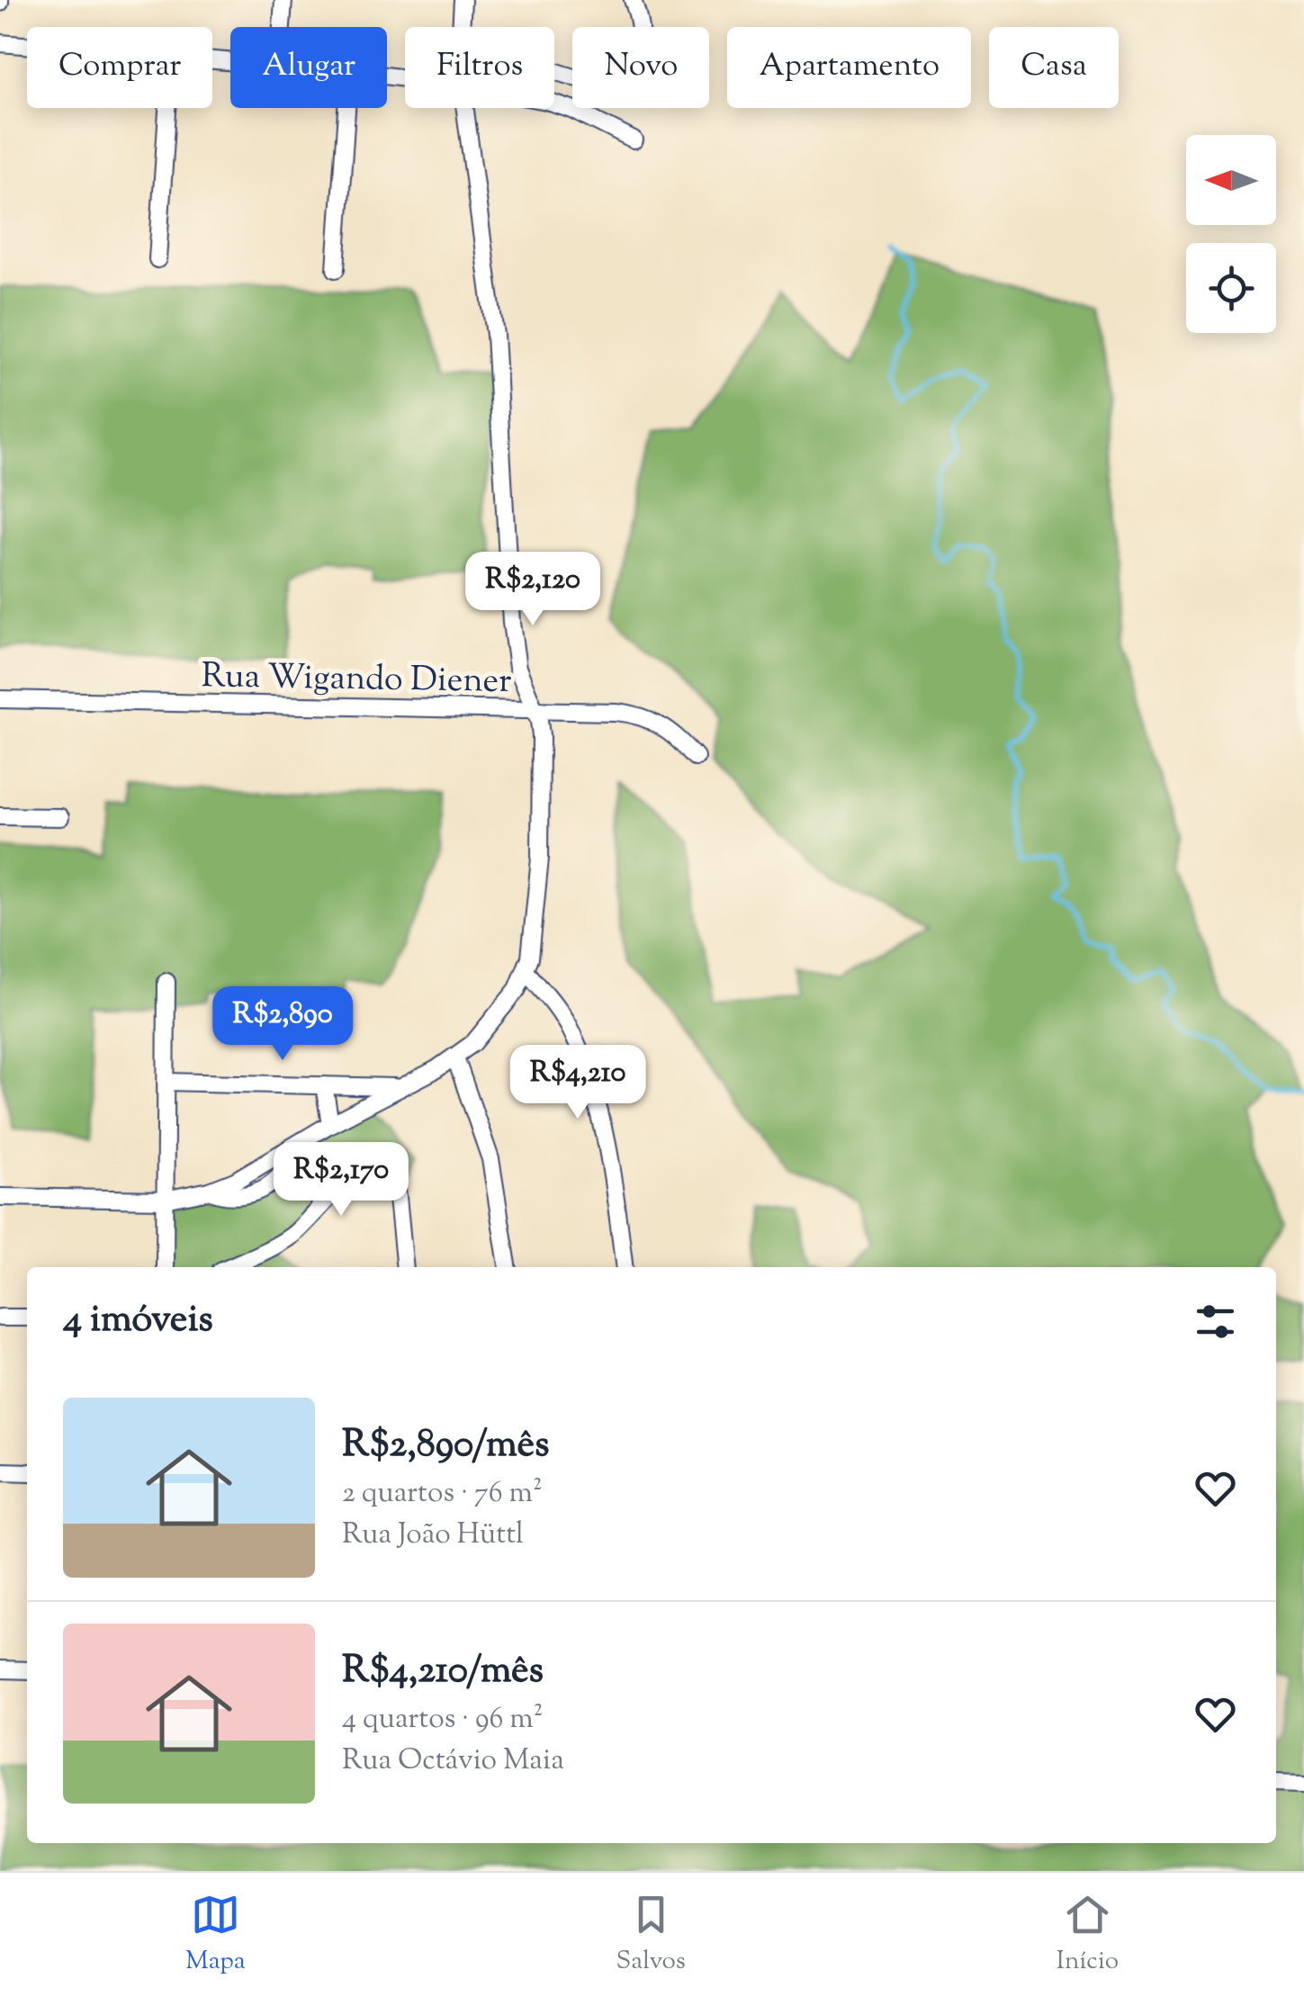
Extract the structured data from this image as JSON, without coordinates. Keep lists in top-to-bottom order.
{
  "streets": {
    "street": ["Rua Wigando Diener"]
  },
  "north": "left",
  "page": {
    "chip": [
      "Comprar",
      "Alugar",
      "Filtros",
      "Novo",
      "Apartamento",
      "Casa"
    ],
    "price": [
      "R$2,120",
      "R$2,890",
      "R$4,210",
      "R$2,170"
    ],
    "heading": "4 imóveis",
    "list": [
      {
        "name": "R$2,890/mês",
        "note": "2 quartos · 76 m² · Rua João Hüttl"
      },
      {
        "name": "R$4,210/mês",
        "note": "4 quartos · 96 m² · Rua Octávio Maia"
      }
    ],
    "tabs": ["Mapa", "Salvos", "Início"]
  }
}
